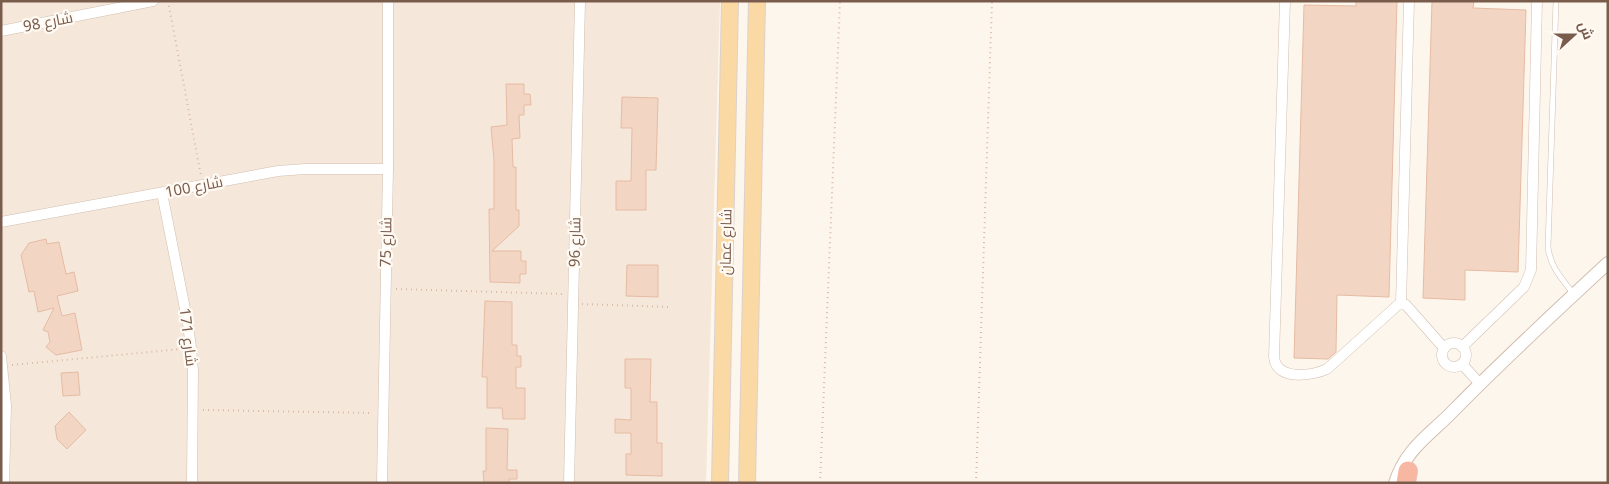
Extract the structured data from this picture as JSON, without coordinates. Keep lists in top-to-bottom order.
{
  "streets": {
    "main road": ["شارع عمان"],
    "street": [
      "شارع 98",
      "شارع 100",
      "شارع 75",
      "شارع 96",
      "شارع 171"
    ]
  },
  "crossings": [
    ["شارع 100", "شارع 75"],
    ["شارع 100", "شارع 171"]
  ],
  "north": "right"
}
